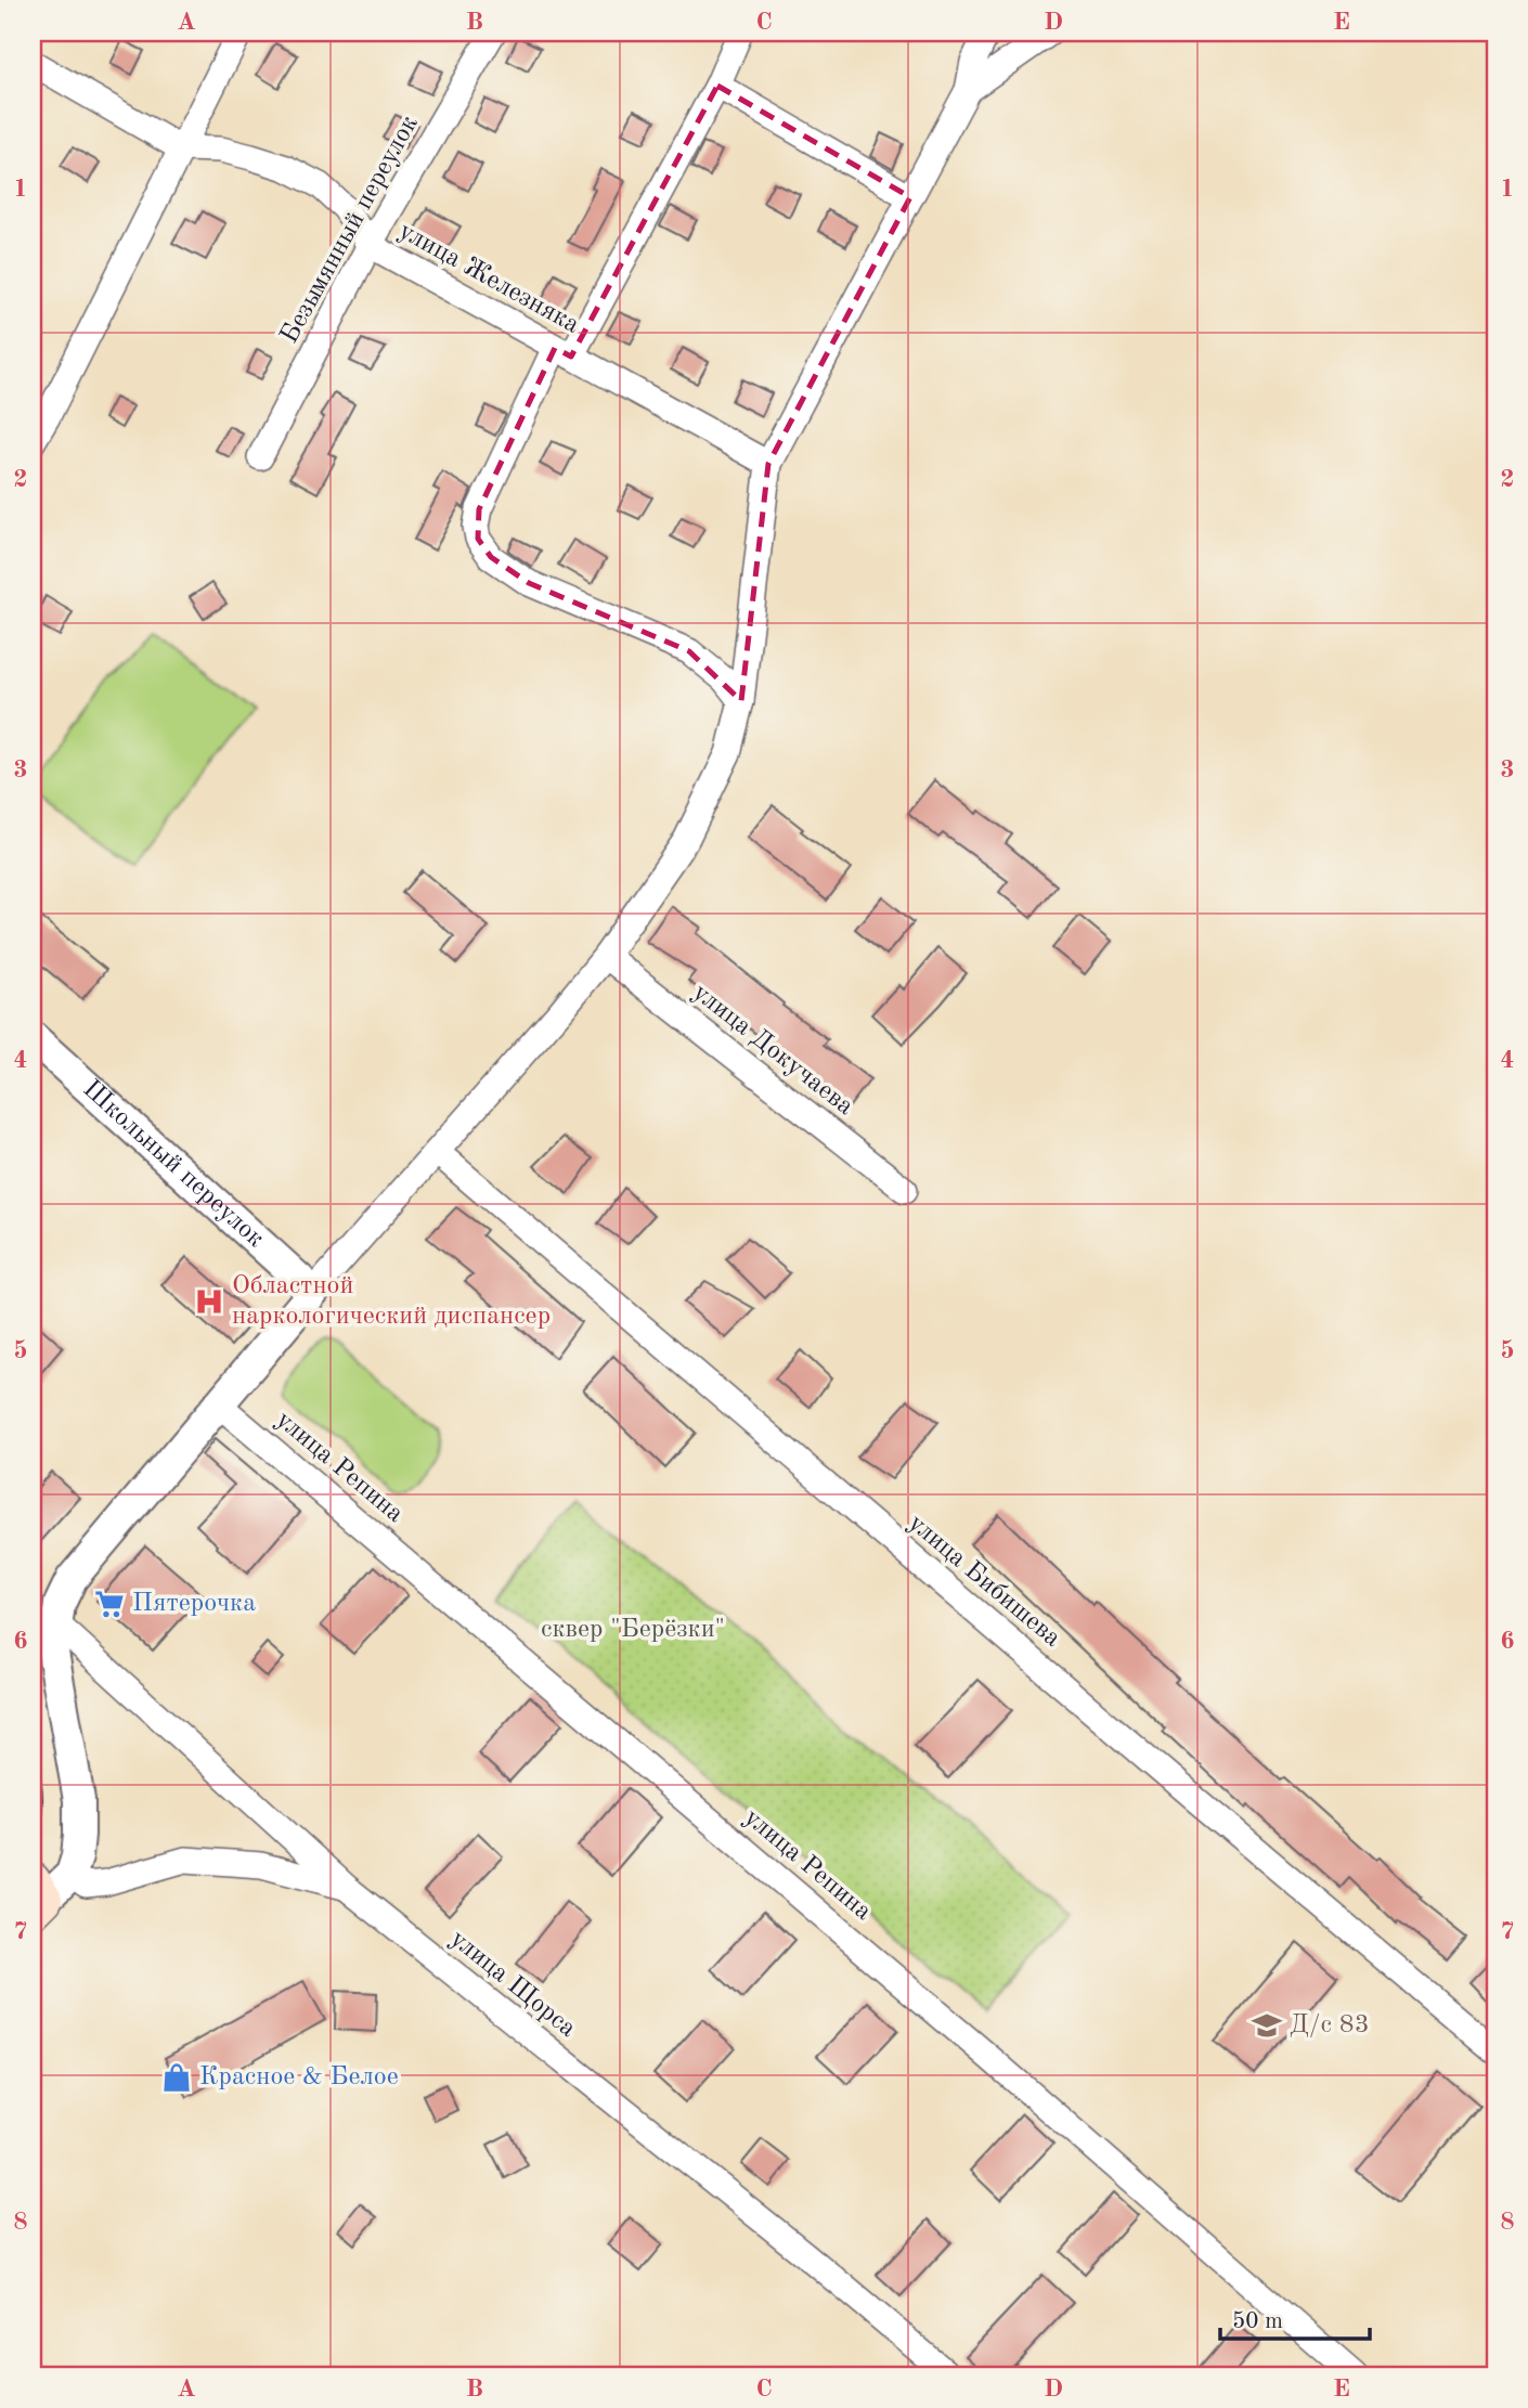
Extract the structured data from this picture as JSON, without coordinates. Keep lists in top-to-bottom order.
{
  "streets": {
    "street": [
      "Безымянный переулок",
      "улица Железняка",
      "улица Докучаева",
      "Школьный переулок",
      "улица Репина",
      "улица Бибишева",
      "улица Щорса"
    ]
  },
  "crossings": [
    ["Безымянный переулок", "улица Железняка"]
  ],
  "parks": ["сквер \"Берёзки\""],
  "places": {
    "hospital": ["Областной наркологический диспансер"],
    "supermarket": ["Пятерочка"],
    "school or university": ["Д/с 83"],
    "shop": ["Красное & Белое"]
  },
  "scale_bar": "50 m",
  "grid": {
    "columns": [
      "A",
      "B",
      "C",
      "D",
      "E"
    ],
    "rows": [
      "1",
      "2",
      "3",
      "4",
      "5",
      "6",
      "7",
      "8"
    ]
  }
}
